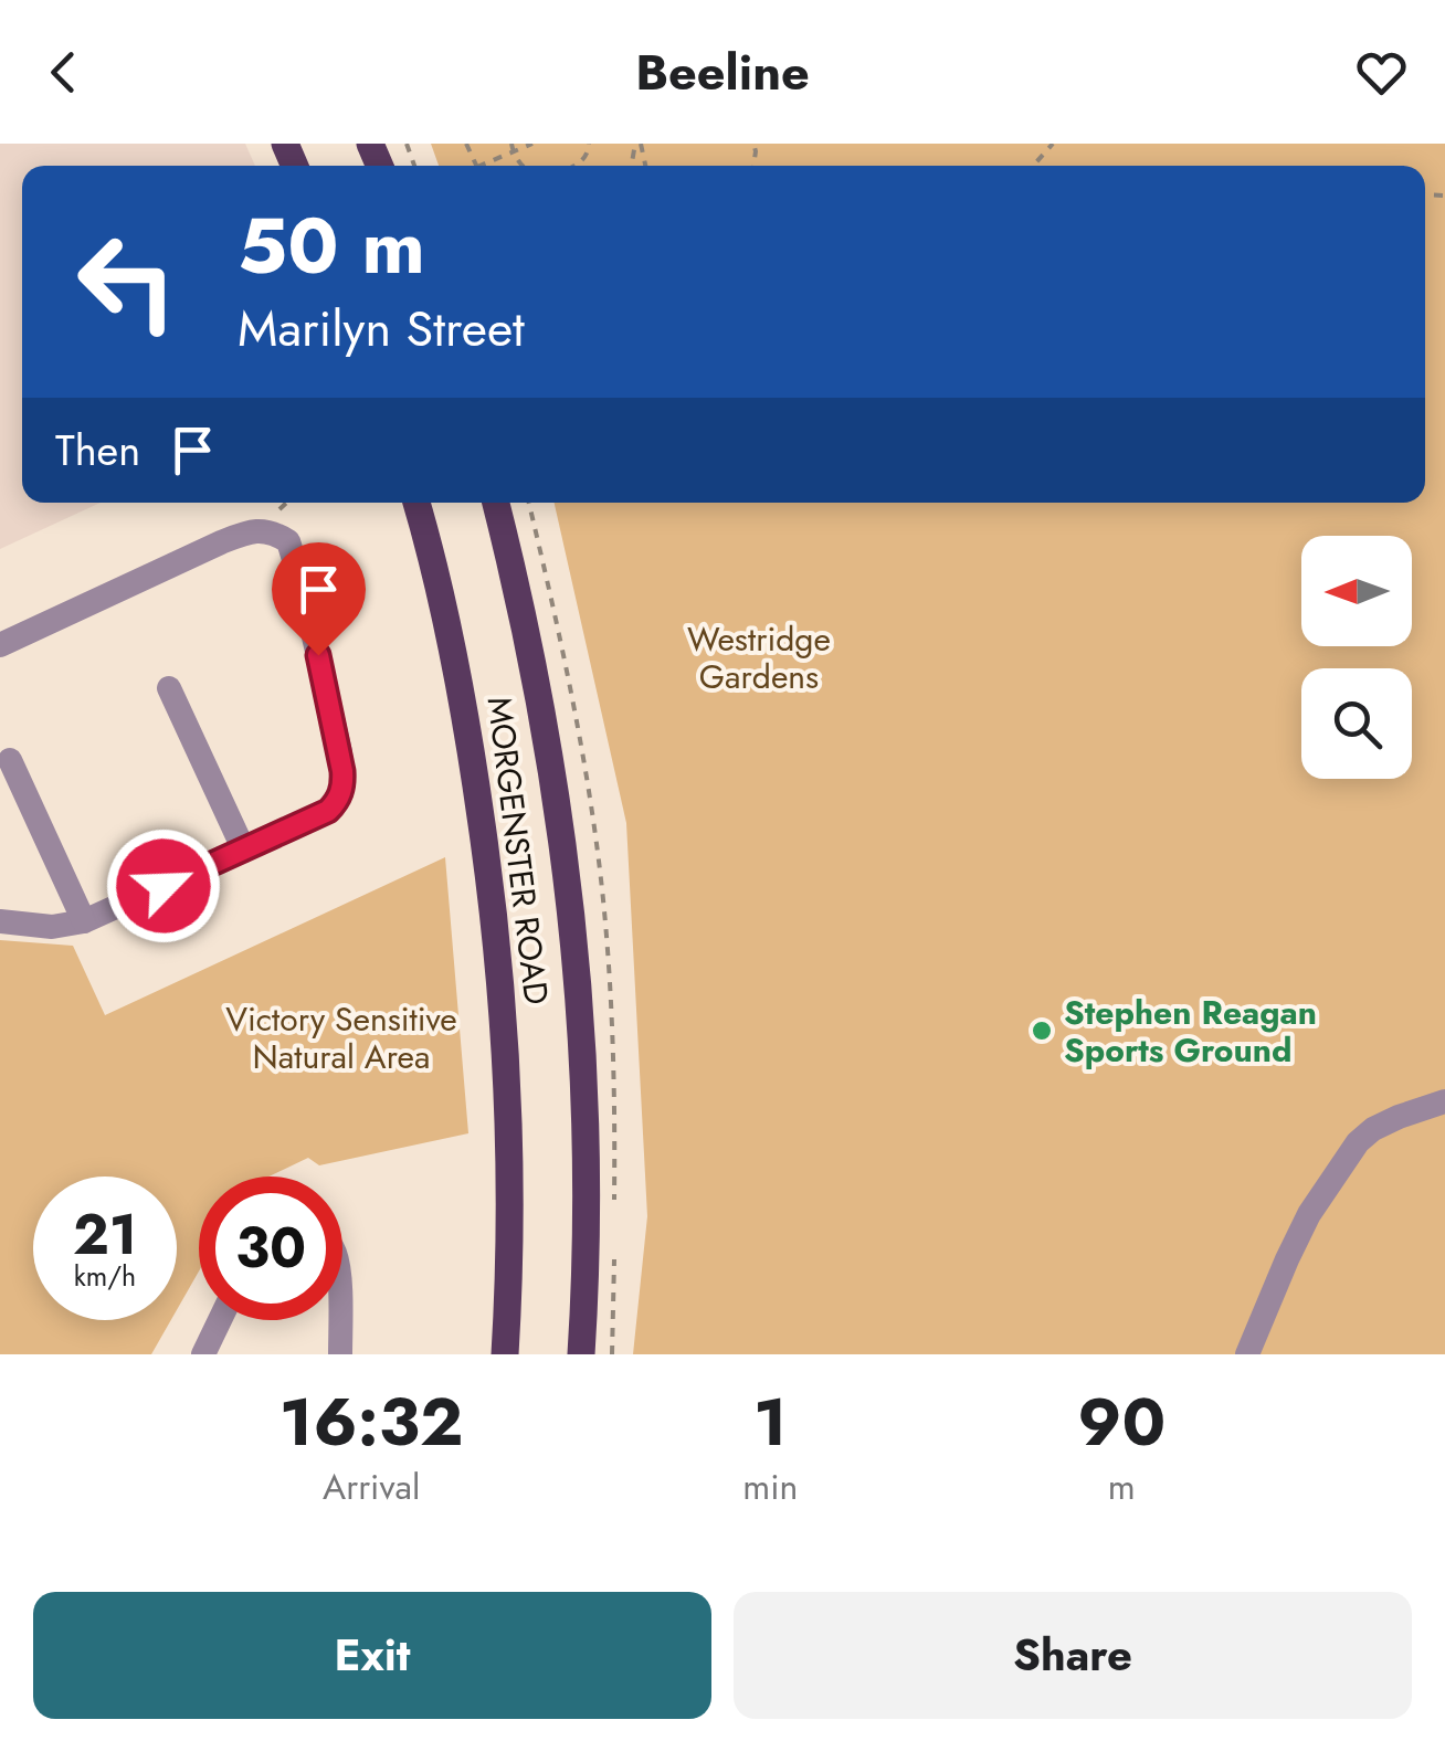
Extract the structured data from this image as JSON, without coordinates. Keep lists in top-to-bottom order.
{
  "streets": {
    "main road": ["MORGENSTER ROAD"]
  },
  "parks": ["Westridge Gardens", "Victory Sensitive Natural Area"],
  "places": ["Stephen Reagan Sports Ground"],
  "north": "left",
  "page": {
    "header": "Beeline",
    "turn": ["50 m", "Marilyn Street"],
    "then": "Then",
    "speed": "21 km/h",
    "limit": "30",
    "eta": [
      "16:32",
      "Arrival",
      "1",
      "min",
      "90",
      "m"
    ],
    "buttons": ["Exit", "Share"]
  }
}
